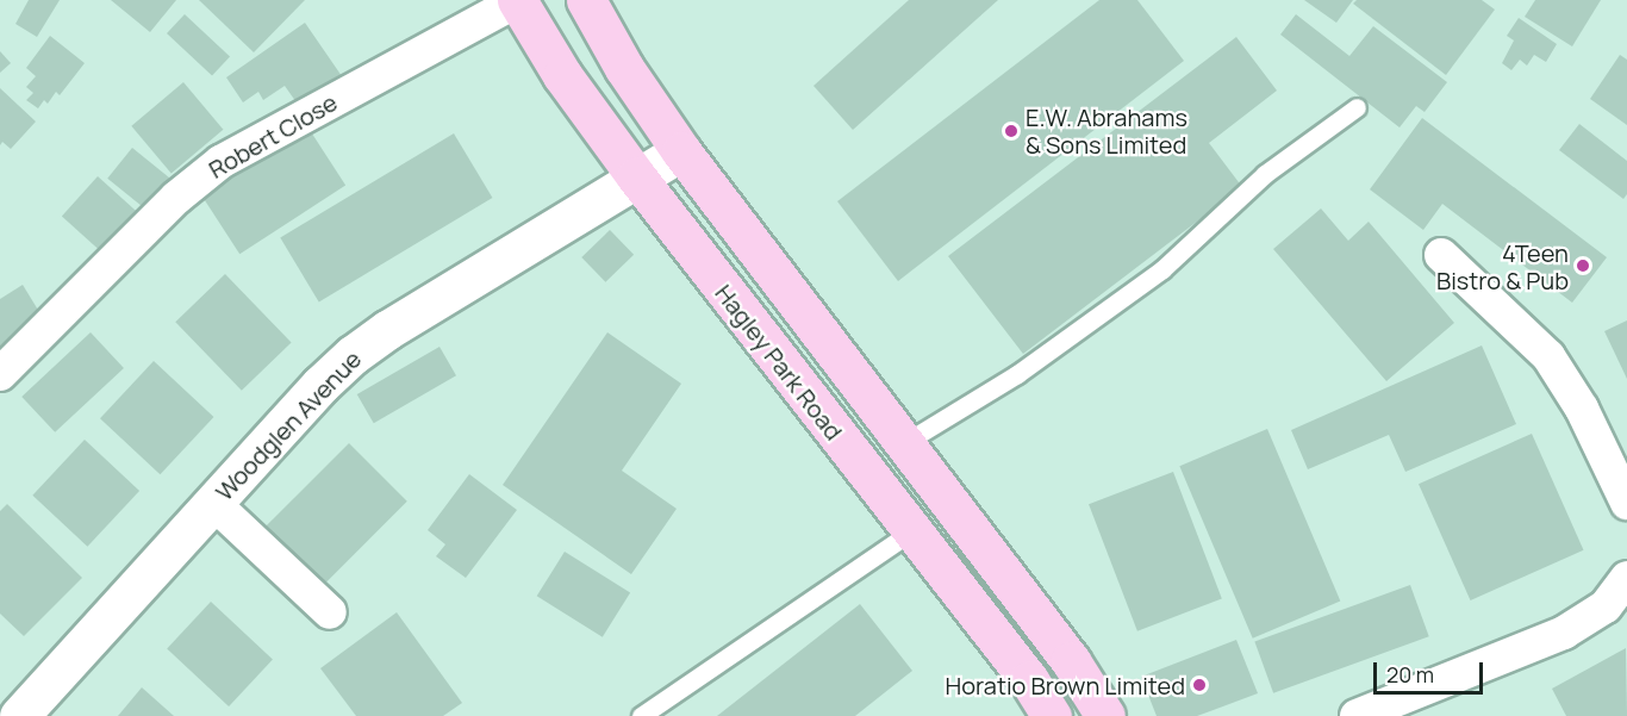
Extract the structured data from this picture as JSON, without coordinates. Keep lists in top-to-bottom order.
{
  "streets": {
    "main road": ["Hagley Park Road"],
    "street": ["Robert Close", "Woodglen Avenue"]
  },
  "crossings": [
    ["Robert Close", "Hagley Park Road"],
    ["Hagley Park Road", "Woodglen Avenue"]
  ],
  "places": ["E.W. Abrahams & Sons Limited", "4Teen Bistro & Pub", "Horatio Brown Limited"],
  "scale_bar": "20 m"
}
